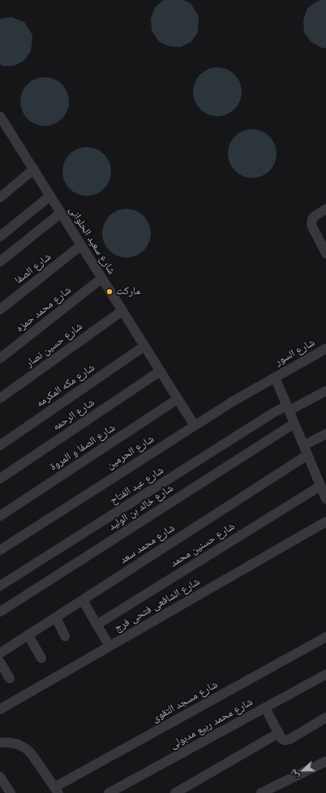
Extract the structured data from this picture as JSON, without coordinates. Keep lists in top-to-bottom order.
{
  "streets": {
    "street": [
      "شارع سعيد الحلوانى",
      "شارع الصفا",
      "شارع محمد حمزه",
      "شارع حسين نصار",
      "شارع السور",
      "شارع مكه المكرمه",
      "شارع الرحمه",
      "شارع الصفا و المروة",
      "شارع الحرمين",
      "شارع عبد الفتاح",
      "شارع خالد بن الوليد",
      "شارع محمد سعد",
      "شارع حسنين محمد",
      "شارع الشافعى فتحى فرج",
      "شارع مسجد التقوى",
      "شارع محمد ربيع مدبولى"
    ]
  },
  "crossings": [
    ["شارع سعيد الحلوانى", "شارع الصفا"],
    ["شارع سعيد الحلوانى", "شارع محمد حمزه"],
    ["شارع سعيد الحلوانى", "شارع حسين نصار"],
    ["شارع سعيد الحلوانى", "شارع مكه المكرمه"],
    ["شارع سعيد الحلوانى", "شارع الرحمه"],
    ["شارع سعيد الحلوانى", "شارع الصفا و المروة"],
    ["شارع سعيد الحلوانى", "شارع الحرمين"],
    ["شارع السور", "شارع الحرمين"]
  ],
  "places": ["ماركت"],
  "north": "left"
}
